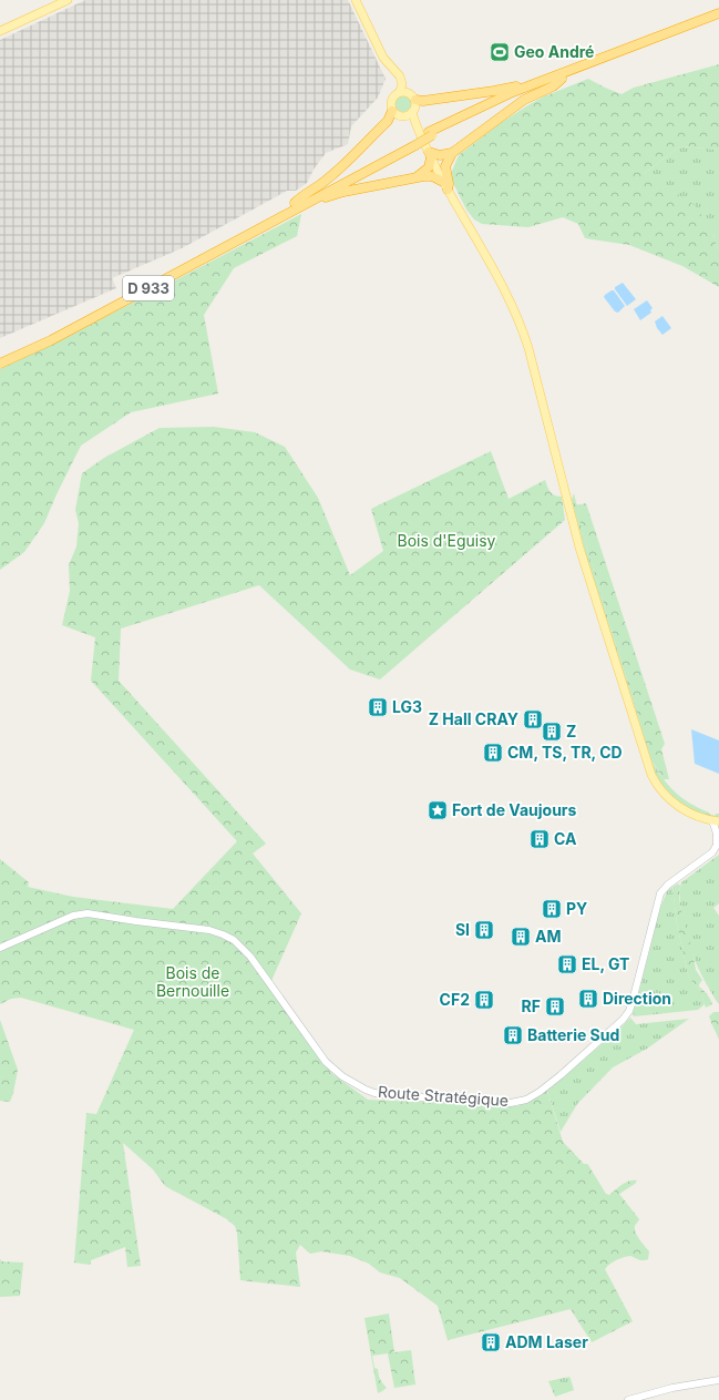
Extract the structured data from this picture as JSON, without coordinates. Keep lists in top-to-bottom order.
{
  "streets": {
    "highway": ["D 933"],
    "street": ["Route Stratégique"]
  },
  "parks": ["Bois d'Eguisy", "Bois de Bernouille"],
  "places": {
    "sports": ["Geo André"],
    "building": [
      "LG3",
      "Z Hall CRAY",
      "Z",
      "CM, TS, TR, CD",
      "CA",
      "PY",
      "SI",
      "AM",
      "EL, GT",
      "Direction",
      "CF2",
      "RF",
      "Batterie Sud",
      "ADM Laser"
    ],
    "place": ["Fort de Vaujours"]
  }
}
